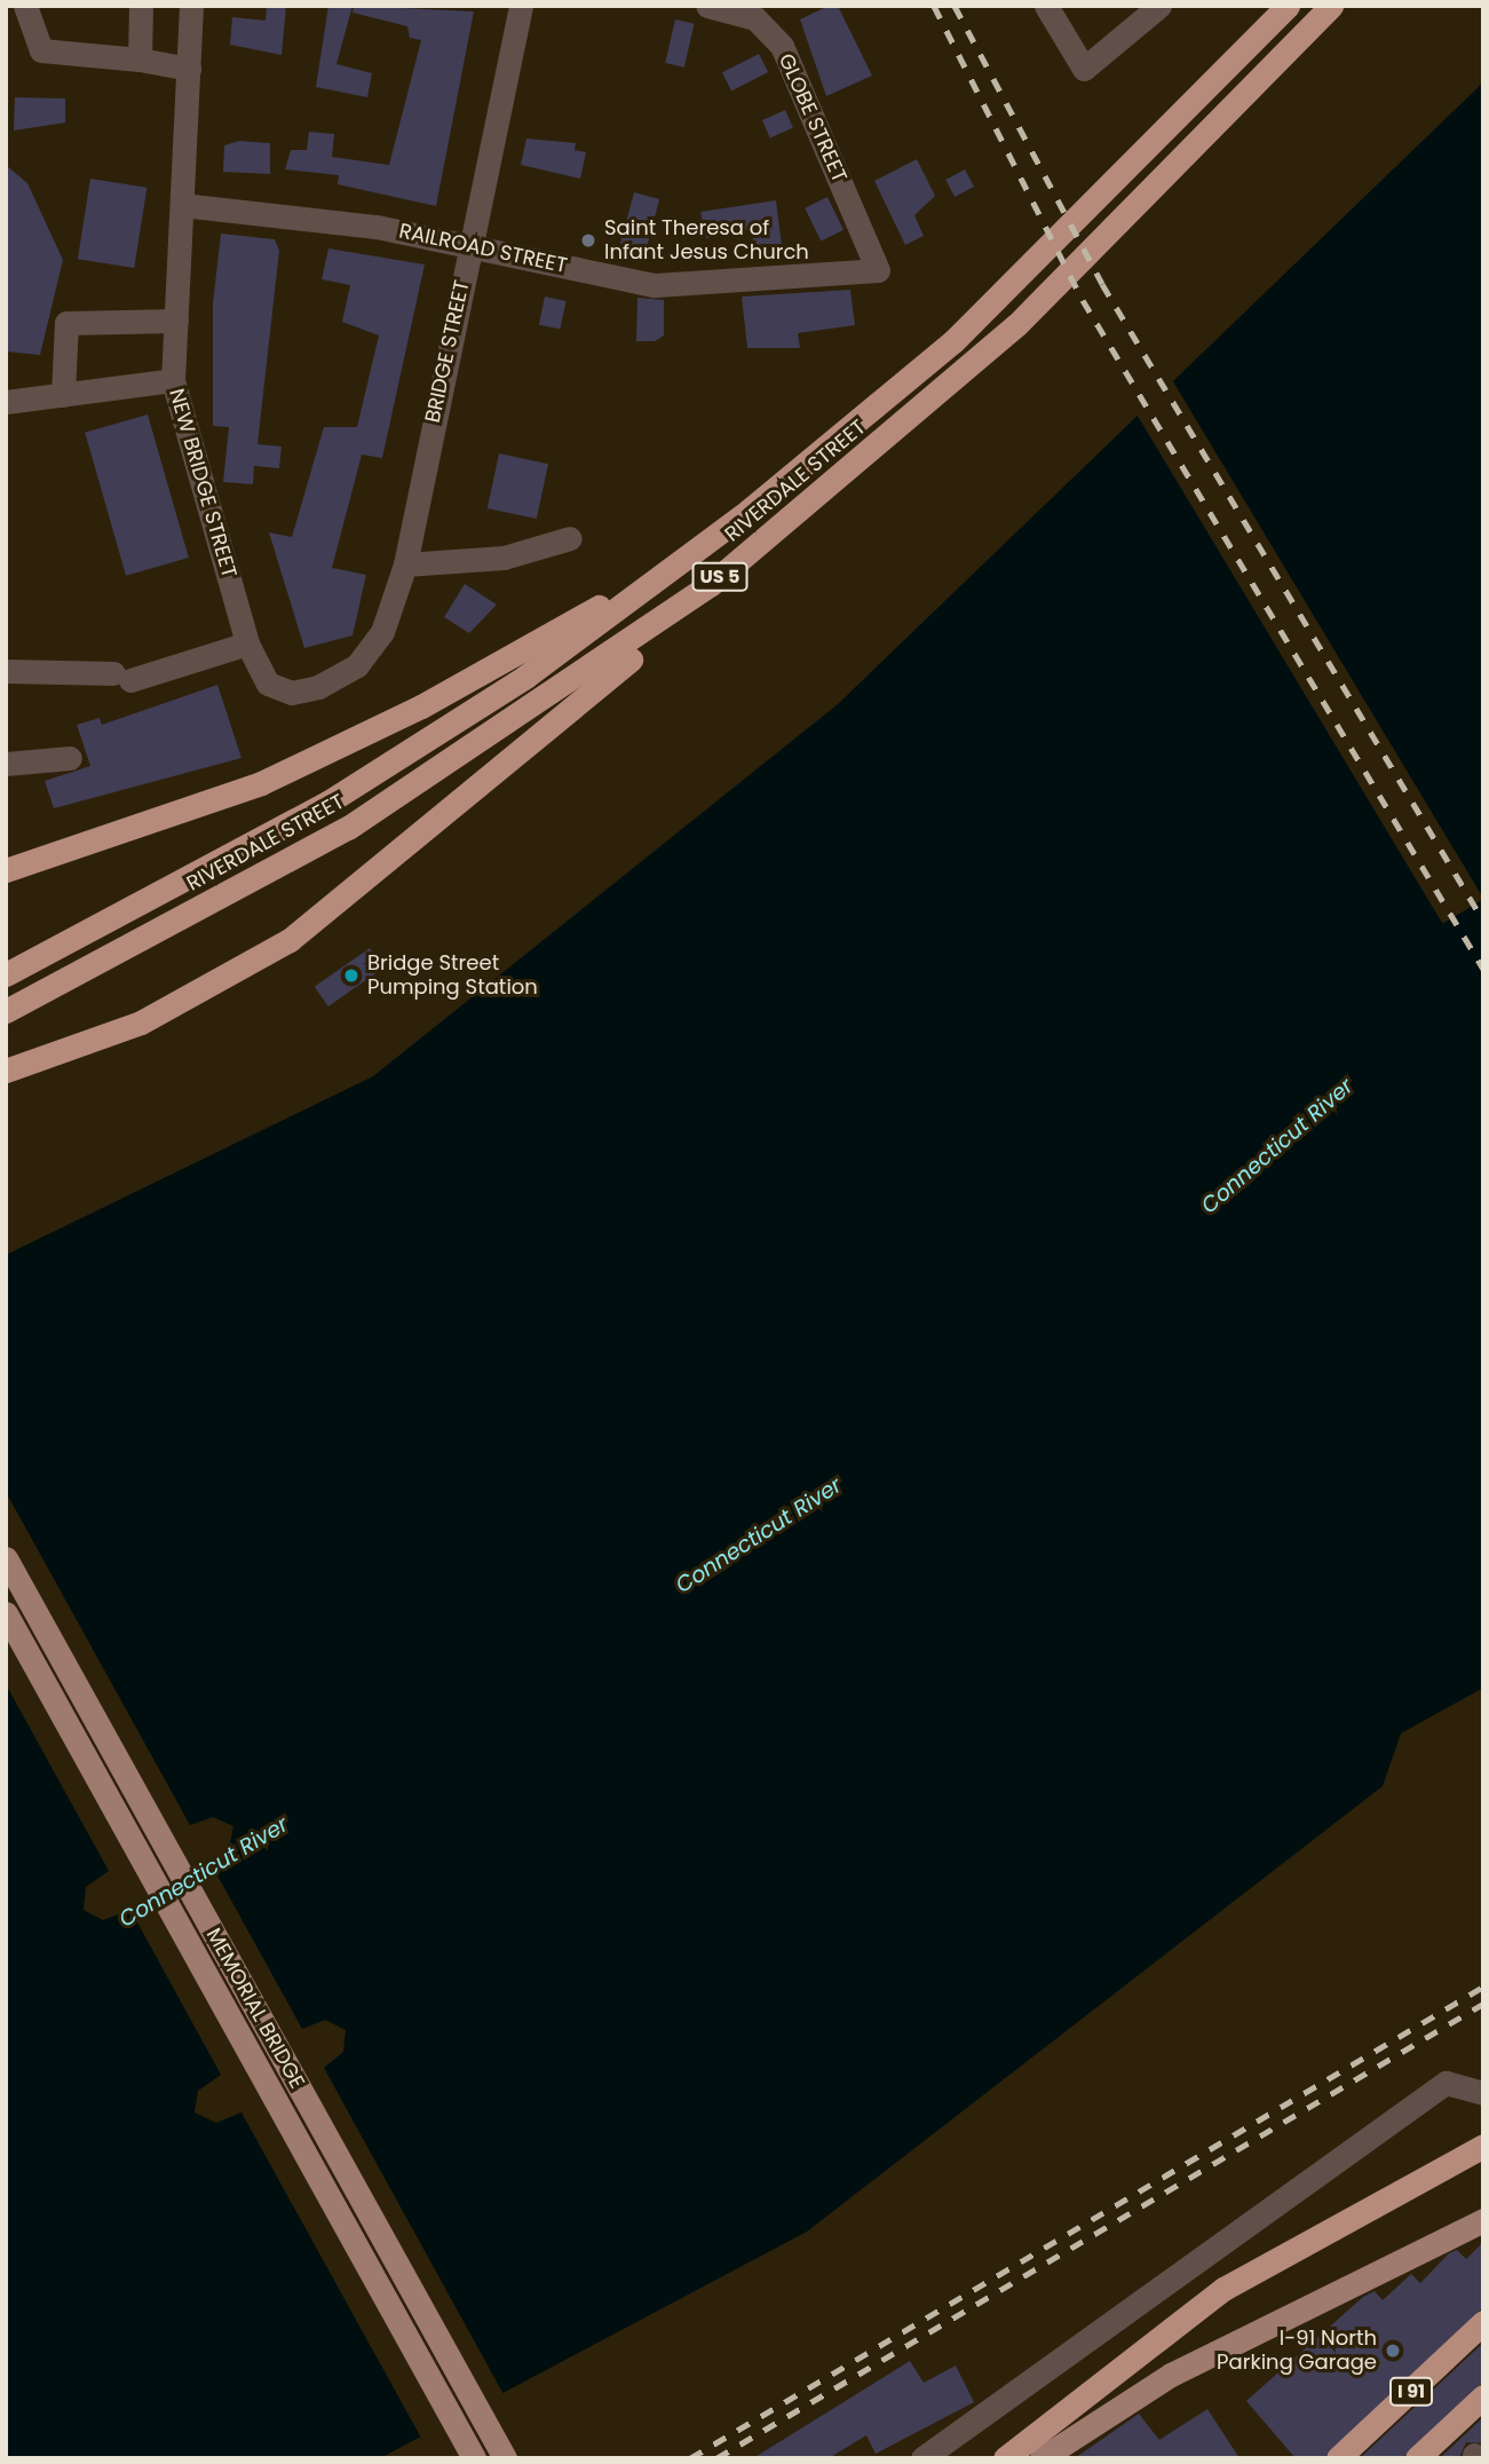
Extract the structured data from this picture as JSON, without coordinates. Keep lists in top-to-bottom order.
{
  "streets": {
    "highway": ["RIVERDALE STREET", "US 5", "I 91"],
    "main road": ["MEMORIAL BRIDGE"],
    "street": [
      "GLOBE STREET",
      "RAILROAD STREET",
      "BRIDGE STREET",
      "NEW BRIDGE STREET"
    ]
  },
  "crossings": [
    ["GLOBE STREET", "RAILROAD STREET"],
    ["RAILROAD STREET", "BRIDGE STREET"],
    ["RAILROAD STREET", "NEW BRIDGE STREET"],
    ["BRIDGE STREET", "NEW BRIDGE STREET"]
  ],
  "water": ["Connecticut River"],
  "places": ["Saint Theresa of Infant Jesus Church", "Bridge Street Pumping Station", "I-91 North Parking Garage"]
}
